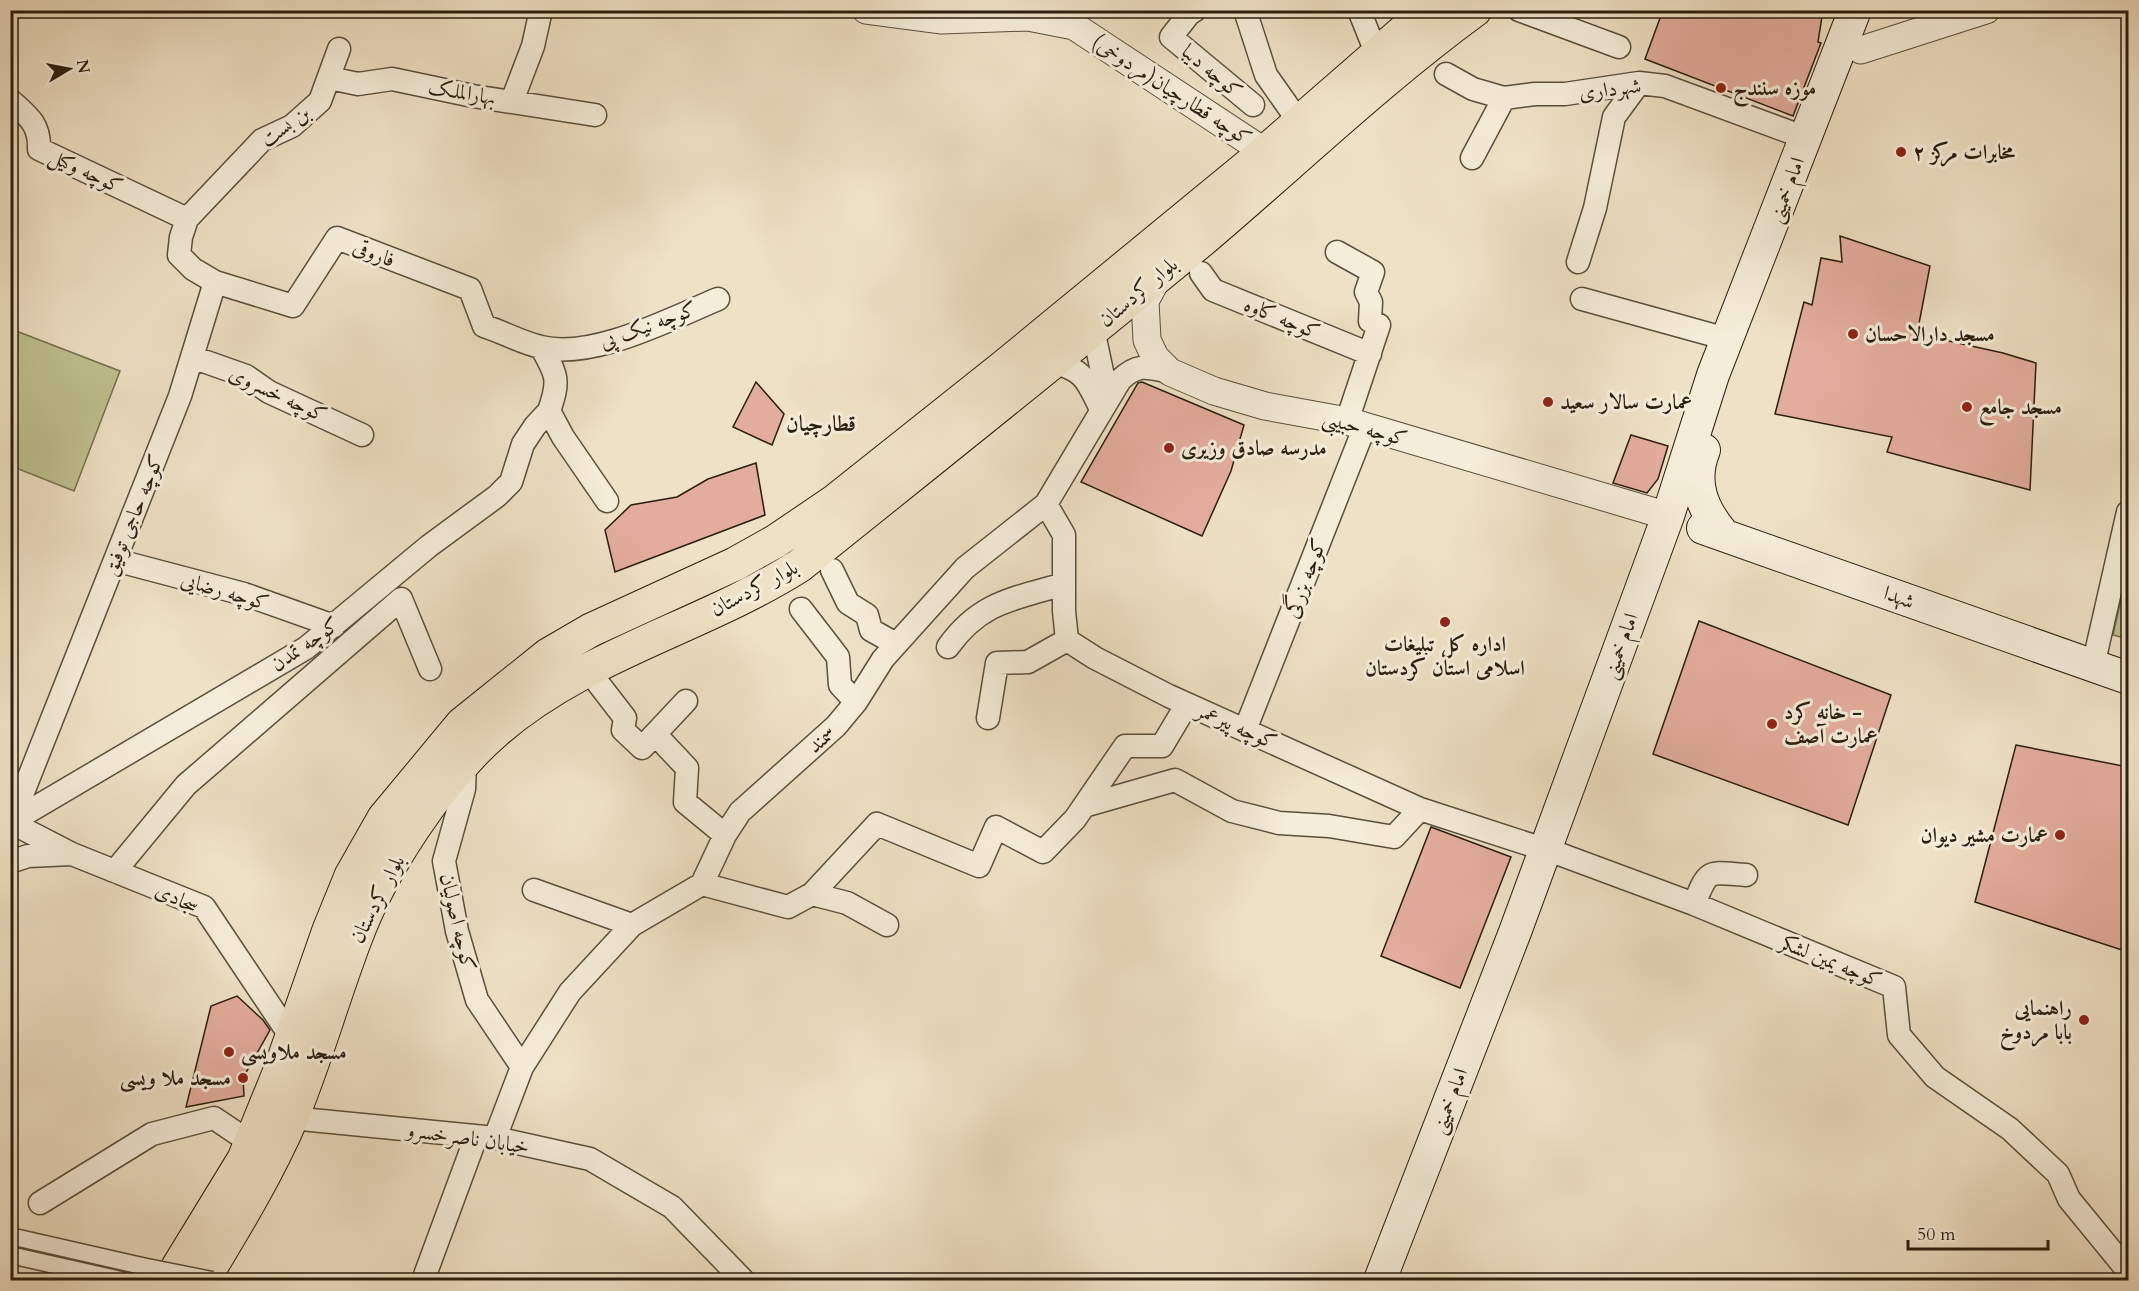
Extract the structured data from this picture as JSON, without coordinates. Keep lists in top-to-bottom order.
{
  "streets": {
    "main road": ["امام خمینی", "بلوار کردستان", "شهدا"],
    "street": [
      "کوچه دیبا",
      "شهرداری",
      "کوچه قطارچیان(مردوخی)",
      "بهارالملک",
      "بن بست",
      "کوچه وکیل",
      "فاروقی",
      "کوچه کاوه",
      "کوچه نیک پی",
      "کوچه خسروی",
      "کوچه حبیبی",
      "کوچه حاجی توفیق",
      "کوچه بزرگی",
      "کوچه رضایی",
      "کوچه تمدن",
      "کوچه پیرعمر",
      "سمند",
      "سجادی",
      "کوچه اصولیان",
      "کوچه یمین لشکر",
      "خیابان ناصرخسرو"
    ]
  },
  "crossings": [
    ["شهرداری", "امام خمینی"],
    ["کوچه قطارچیان(مردوخی)", "بلوار کردستان"],
    ["بهارالملک", "بن بست"],
    ["بن بست", "کوچه وکیل"],
    ["امام خمینی", "کوچه حبیبی"],
    ["امام خمینی", "شهدا"],
    ["امام خمینی", "کوچه پیرعمر"],
    ["امام خمینی", "کوچه یمین لشکر"],
    ["فاروقی", "کوچه نیک پی"],
    ["فاروقی", "کوچه حاجی توفیق"],
    ["بلوار کردستان", "کوچه حبیبی"],
    ["بلوار کردستان", "سجادی"],
    ["بلوار کردستان", "کوچه اصولیان"],
    ["بلوار کردستان", "خیابان ناصرخسرو"],
    ["کوچه کاوه", "کوچه بزرگی"],
    ["کوچه خسروی", "کوچه حاجی توفیق"],
    ["کوچه حبیبی", "کوچه بزرگی"],
    ["کوچه حبیبی", "شهدا"],
    ["کوچه حبیبی", "سمند"],
    ["کوچه حاجی توفیق", "کوچه رضایی"],
    ["کوچه حاجی توفیق", "کوچه تمدن"],
    ["کوچه حاجی توفیق", "سجادی"],
    ["کوچه بزرگی", "کوچه پیرعمر"],
    ["کوچه رضایی", "کوچه تمدن"],
    ["کوچه تمدن", "سجادی"],
    ["کوچه پیرعمر", "کوچه یمین لشکر"]
  ],
  "districts": ["قطارچیان"],
  "places": [
    "موزه سنندج",
    "مخابرات مرکز ۲",
    "مسجد دارالاحسان",
    "عمارت سالار سعید",
    "مسجد جامع",
    "مدرسه صادق وزیری",
    "اداره کل تبلیغات اسلامی استان کردستان",
    "خانه کرد - عمارت آصف",
    "عمارت مشیر دیوان",
    "راهنمایی بابا مردوخ",
    "مسجد ملاویسی",
    "مسجد ملا ویسی"
  ],
  "scale_bar": "50 m",
  "north": "right"
}
